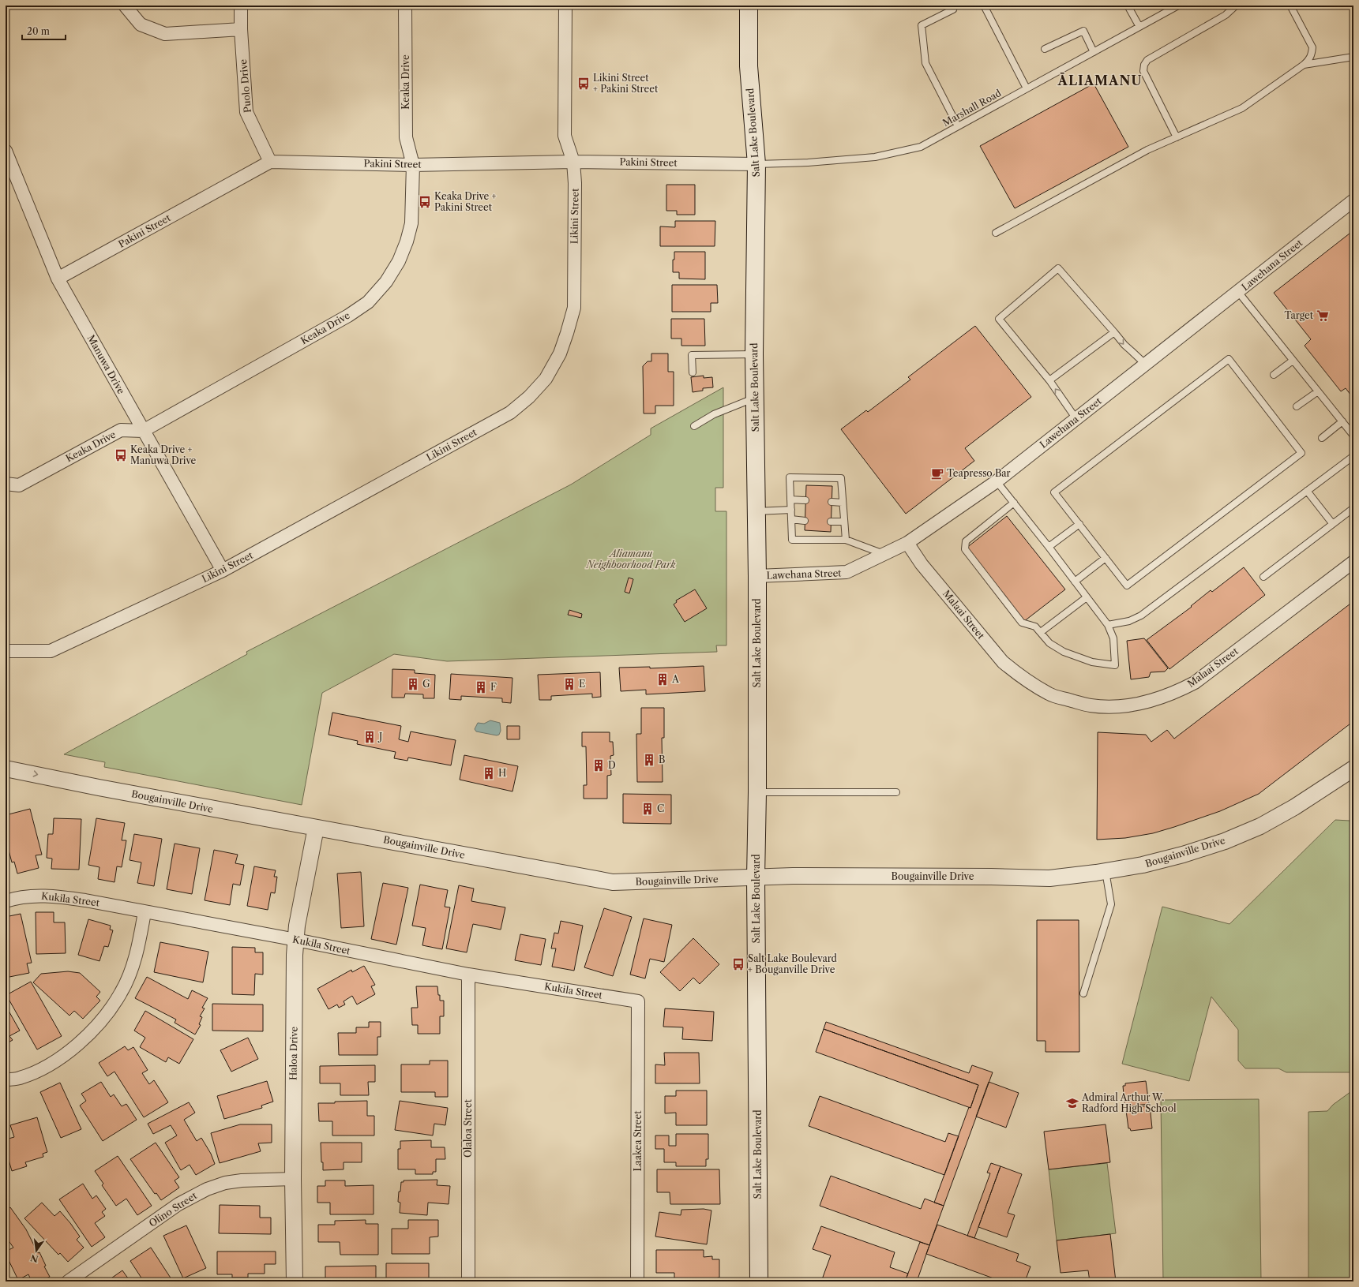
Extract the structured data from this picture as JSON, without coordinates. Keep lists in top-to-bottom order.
{
  "streets": {
    "main road": ["Salt Lake Boulevard"],
    "street": [
      "Keaka Drive",
      "Puolo Drive",
      "Pakini Street",
      "Likini Street",
      "Lawehana Street",
      "Manuwa Drive",
      "Malaai Street",
      "Bougainville Drive",
      "Kukila Street",
      "Haloa Drive",
      "Olaloa Street",
      "Laakea Street",
      "Olino Street"
    ],
    "lane": ["Marshall Road"]
  },
  "crossings": [
    ["Keaka Drive", "Pakini Street"],
    ["Keaka Drive", "Manuwa Drive"],
    ["Puolo Drive", "Pakini Street"],
    ["Marshall Road", "Salt Lake Boulevard"],
    ["Marshall Road", "Pakini Street"],
    ["Salt Lake Boulevard", "Pakini Street"],
    ["Salt Lake Boulevard", "Lawehana Street"],
    ["Salt Lake Boulevard", "Bougainville Drive"],
    ["Pakini Street", "Likini Street"],
    ["Pakini Street", "Manuwa Drive"],
    ["Likini Street", "Manuwa Drive"],
    ["Lawehana Street", "Malaai Street"],
    ["Bougainville Drive", "Haloa Drive"],
    ["Kukila Street", "Haloa Drive"],
    ["Kukila Street", "Olaloa Street"],
    ["Kukila Street", "Laakea Street"],
    ["Haloa Drive", "Olino Street"]
  ],
  "districts": ["ĀLIAMANU"],
  "parks": ["Aliamanu Neighboorhood Park"],
  "places": {
    "bus stop": [
      "Likini Street + Pakini Street",
      "Keaka Drive + Pakini Street",
      "Keaka Drive + Manuwa Drive",
      "Salt Lake Boulevard + Bouganville Drive"
    ],
    "supermarket": ["Target"],
    "cafe": ["Teapresso Bar"],
    "building": [
      "A",
      "G",
      "E",
      "F",
      "J",
      "B",
      "D",
      "H",
      "C"
    ],
    "school or university": ["Admiral Arthur W. Radford High School"]
  },
  "scale_bar": "20 m",
  "north": "bottom"
}
